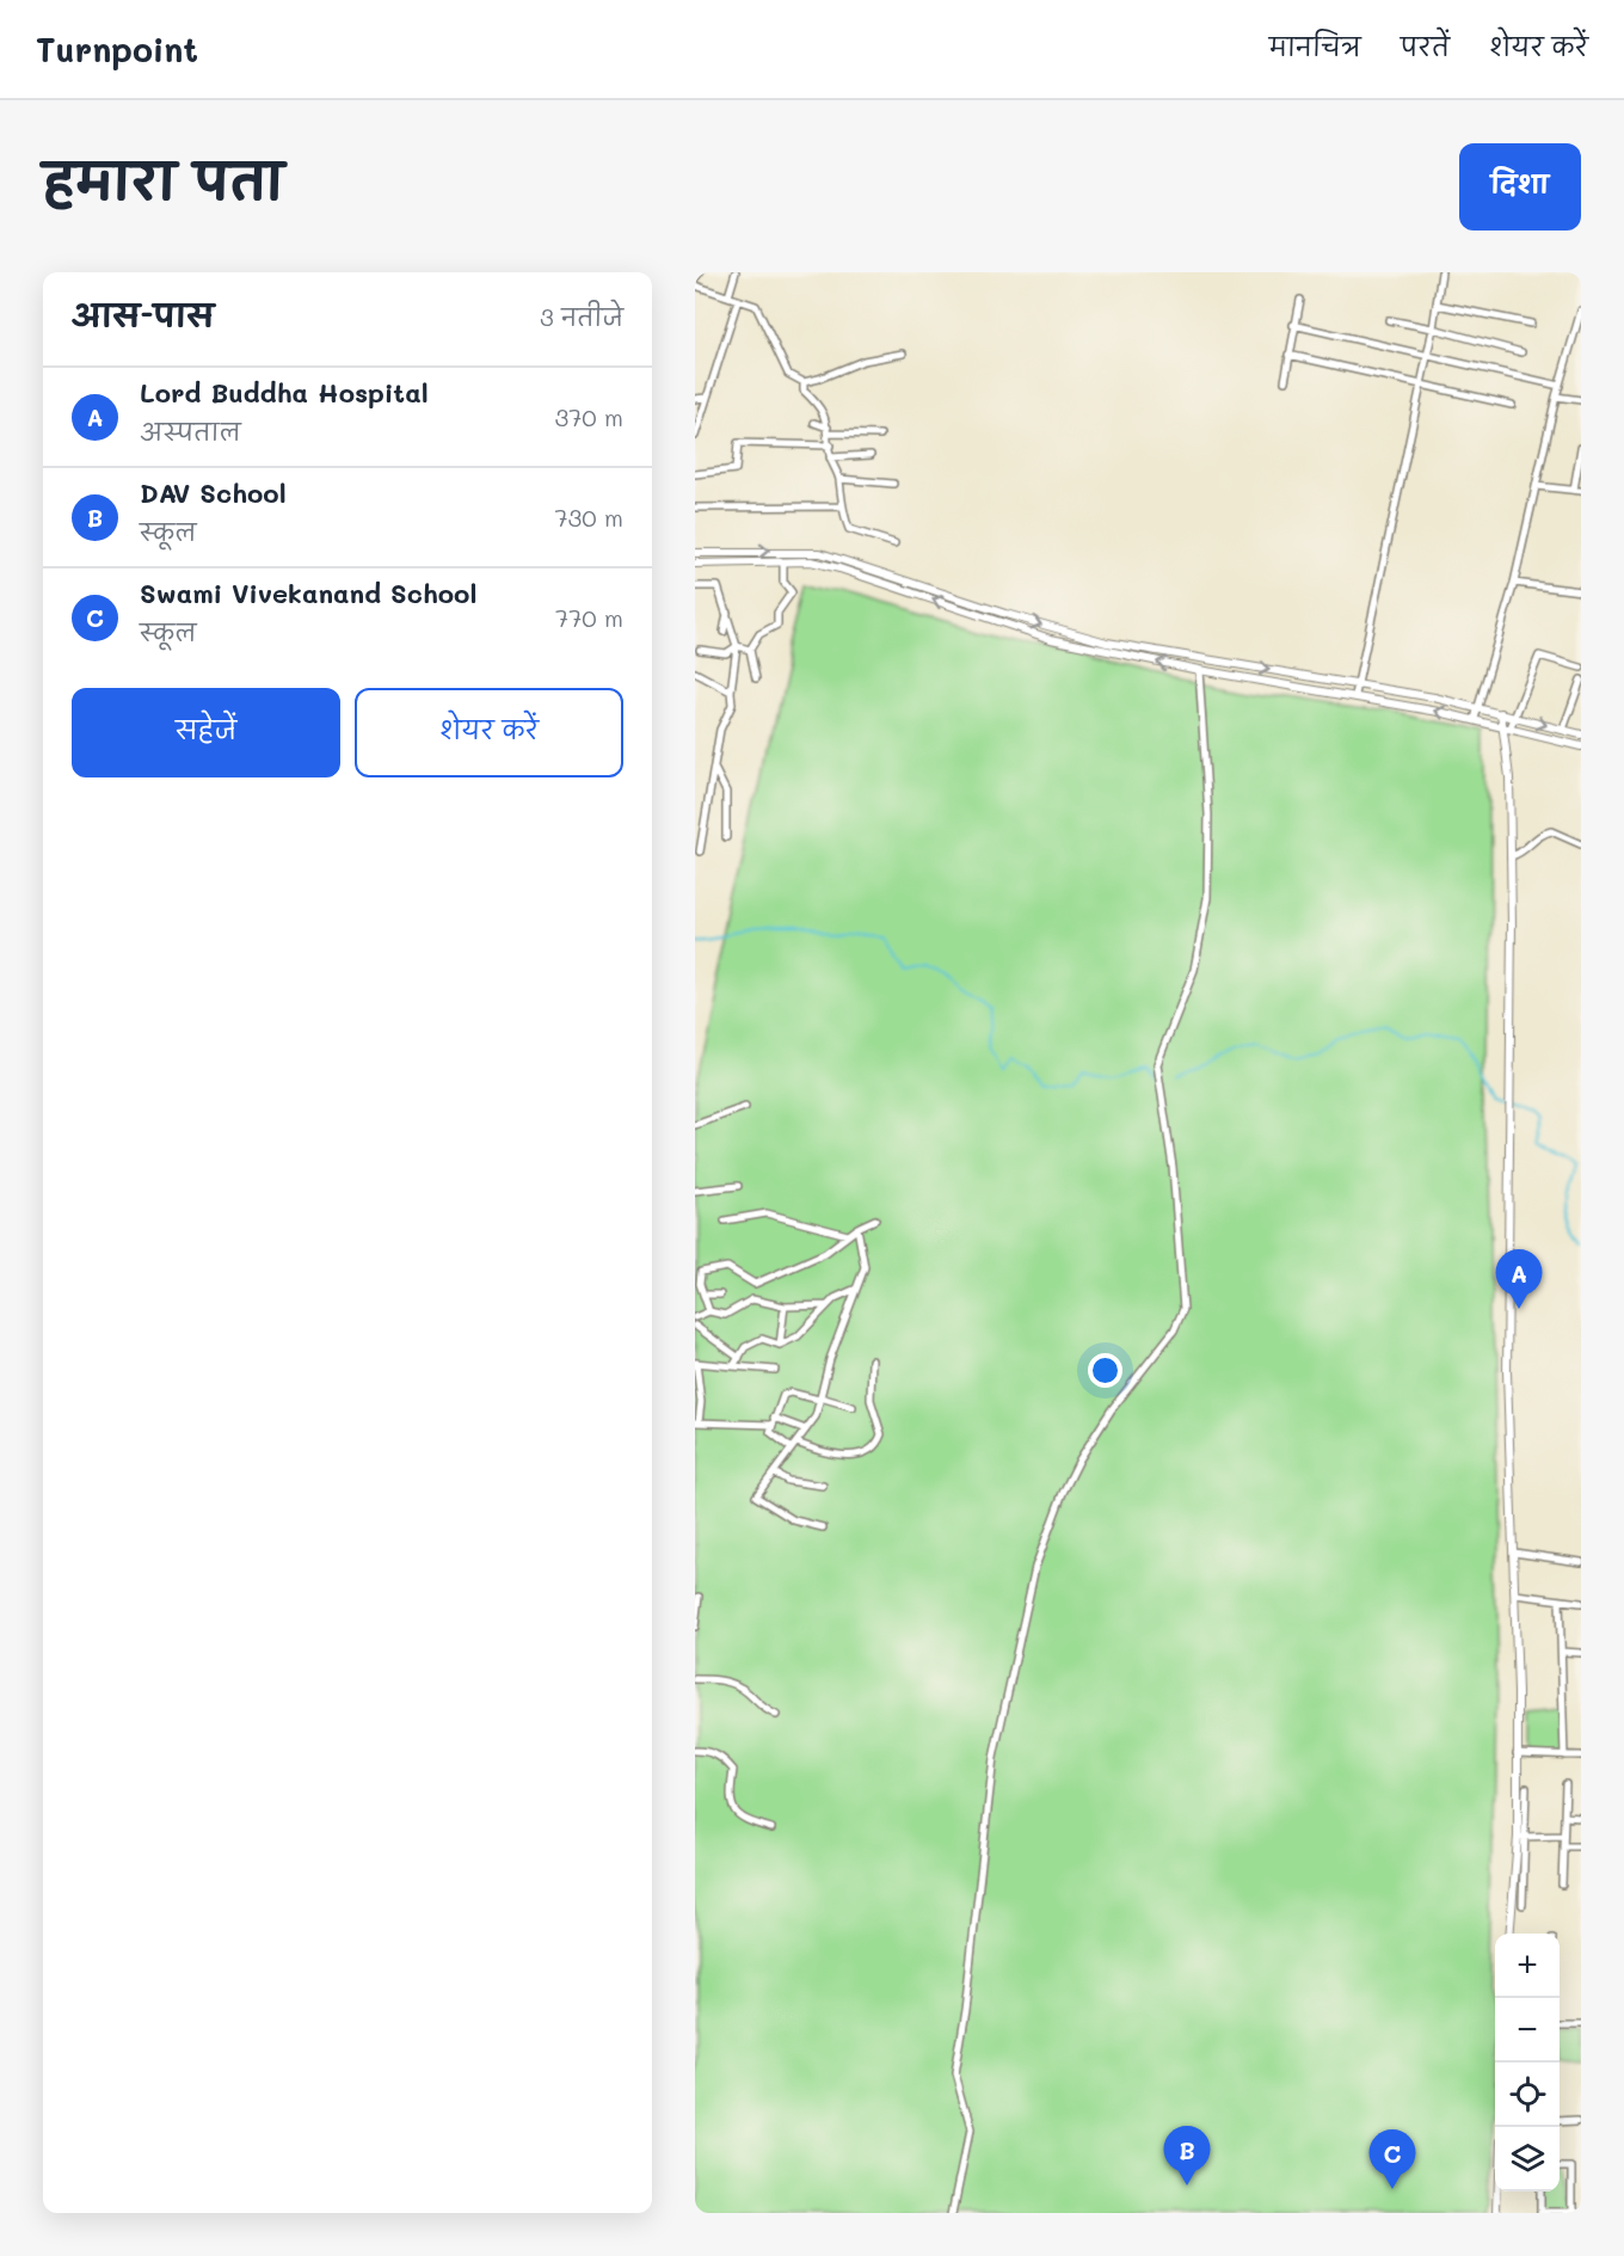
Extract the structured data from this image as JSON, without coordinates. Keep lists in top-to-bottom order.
{
  "page": {
    "header": "Turnpoint",
    "nav": ["मानचित्र", "परतें", "शेयर करें"],
    "title": "हमारा पता",
    "buttons": [
      "दिशा",
      ["सहेजें", "शेयर करें"]
    ],
    "heading": ["आस-पास", "3 नतीजे"],
    "list": [
      {
        "mark": "A",
        "name": "Lord Buddha Hospital",
        "note": "अस्पताल",
        "value": "370 m"
      },
      {
        "mark": "B",
        "name": "DAV School",
        "note": "स्कूल",
        "value": "730 m"
      },
      {
        "mark": "C",
        "name": "Swami Vivekanand School",
        "note": "स्कूल",
        "value": "770 m"
      }
    ],
    "pins": ["A", "B", "C"],
    "map_buttons": ["+", "−"]
  }
}
